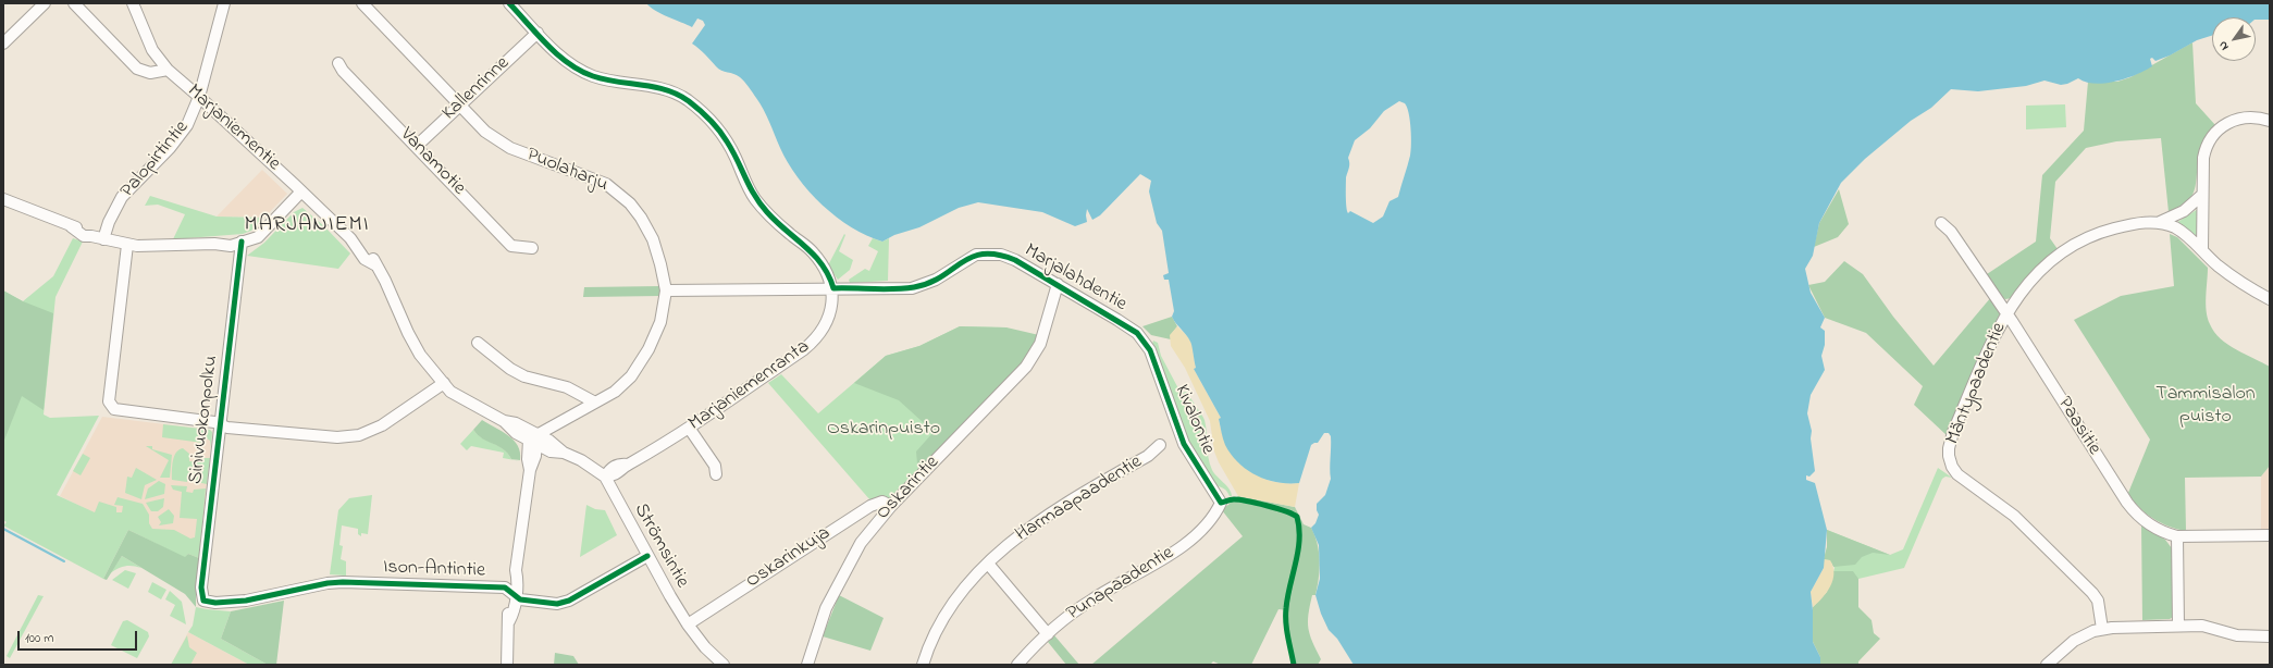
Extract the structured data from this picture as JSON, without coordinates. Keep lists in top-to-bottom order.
{
  "streets": {
    "street": [
      "Kallenrinne",
      "Marjaniementie",
      "Palopirtintie",
      "Vanamotie",
      "Puolaharju",
      "Marjalahdentie",
      "Mäntypaadentie",
      "Marjaniemenranta",
      "Sinivuokonpolku",
      "Kivalontie",
      "Paasitie",
      "Oskarintie",
      "Harmaapaadentie",
      "Strömsintie",
      "Oskarinkuja",
      "Ison-Antintie",
      "Punapaadentie"
    ]
  },
  "crossings": [
    ["Kallenrinne", "Vanamotie"],
    ["Kallenrinne", "Puolaharju"],
    ["Marjaniementie", "Palopirtintie"],
    ["Marjaniementie", "Puolaharju"],
    ["Marjaniementie", "Strömsintie"],
    ["Puolaharju", "Marjalahdentie"],
    ["Puolaharju", "Strömsintie"],
    ["Marjalahdentie", "Marjaniemenranta"],
    ["Marjalahdentie", "Kivalontie"],
    ["Marjalahdentie", "Oskarintie"],
    ["Mäntypaadentie", "Paasitie"],
    ["Marjaniemenranta", "Strömsintie"],
    ["Sinivuokonpolku", "Ison-Antintie"],
    ["Kivalontie", "Punapaadentie"],
    ["Oskarintie", "Oskarinkuja"],
    ["Strömsintie", "Oskarinkuja"],
    ["Strömsintie", "Ison-Antintie"]
  ],
  "districts": ["MARJANIEMI"],
  "parks": ["Tammisalon puisto", "Oskarinpuisto"],
  "scale_bar": "100 m",
  "north": "bottom left"
}
